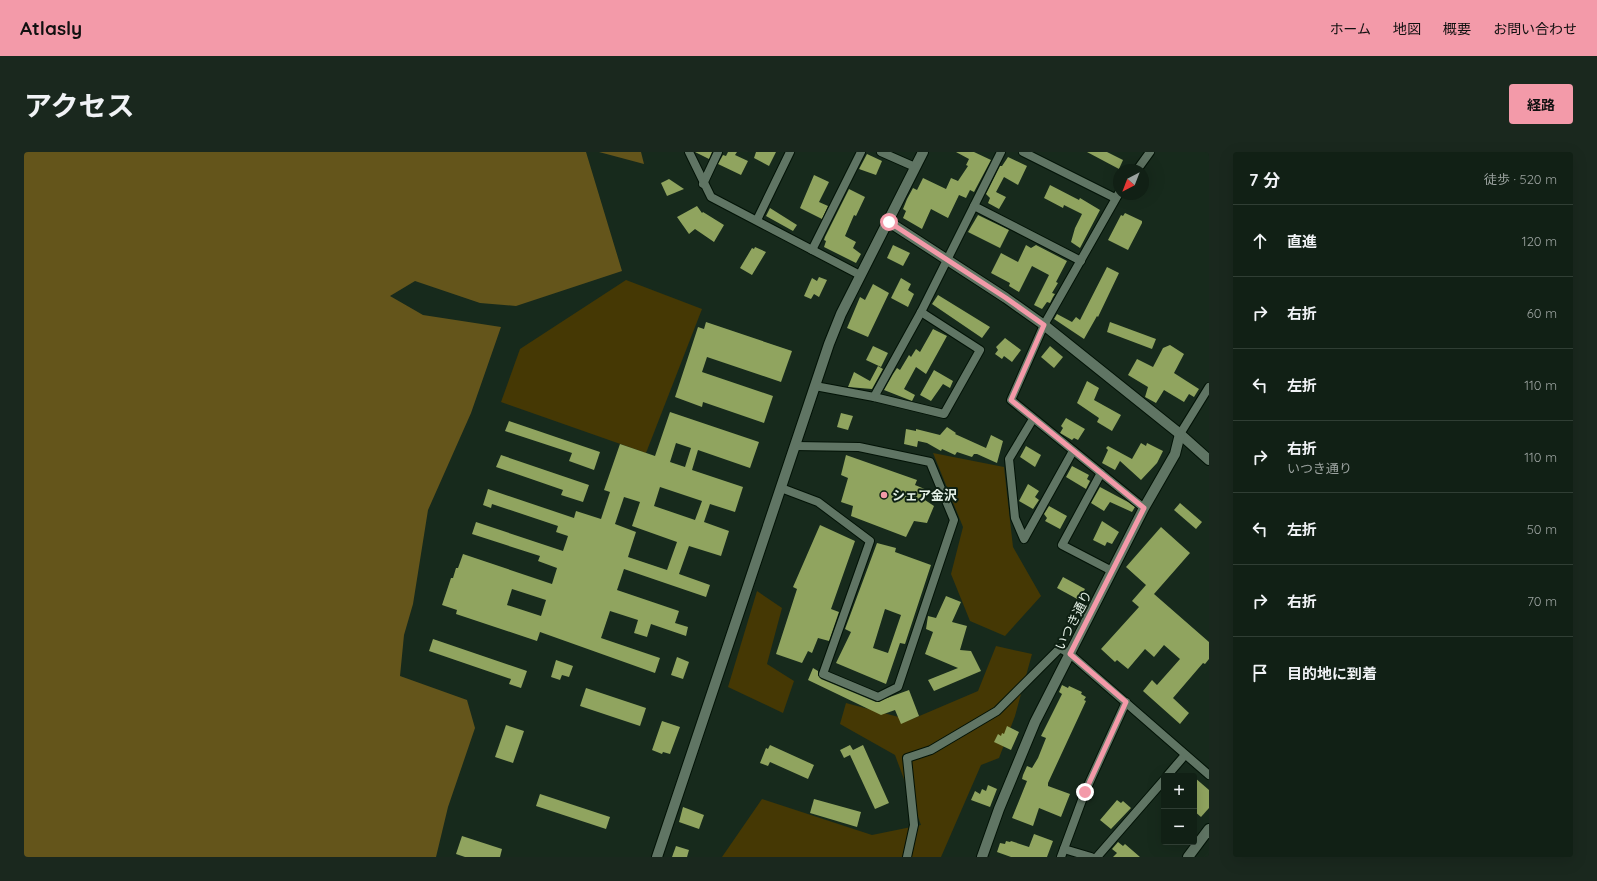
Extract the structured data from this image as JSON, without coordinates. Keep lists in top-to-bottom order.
{
  "streets": {
    "street": ["いつき通り"]
  },
  "places": ["シェア金沢"],
  "north": "bottom left",
  "page": {
    "header": "Atlasly",
    "nav": [
      "ホーム",
      "地図",
      "概要",
      "お問い合わせ"
    ],
    "title": "アクセス",
    "buttons": "経路",
    "heading": ["7 分", "徒歩 · 520 m"],
    "list": [
      ["直進", "120 m"],
      ["右折", "60 m"],
      ["左折", "110 m"],
      ["右折", "いつき通り", "110 m"],
      ["左折", "50 m"],
      ["右折", "70 m"],
      "目的地に到着"
    ],
    "map_buttons": ["+", "−"]
  }
}
